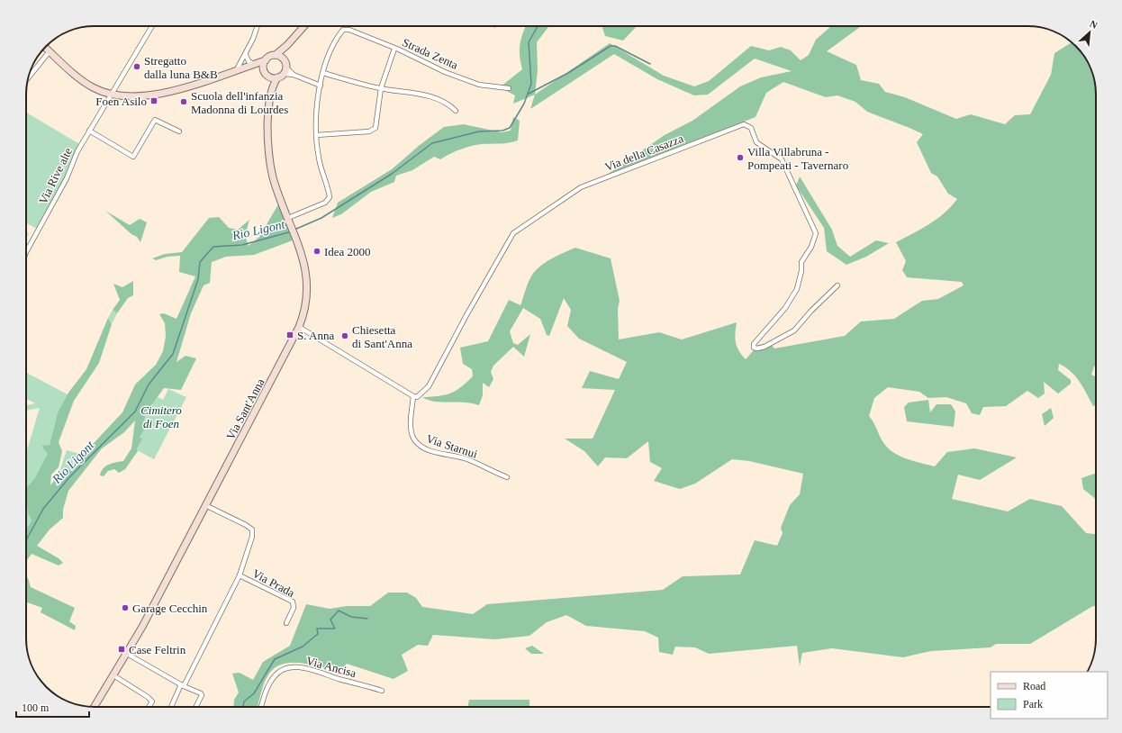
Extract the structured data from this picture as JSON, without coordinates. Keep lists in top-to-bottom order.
{
  "streets": {
    "main road": ["Via Sant'Anna"],
    "street": [
      "Strada Zenta",
      "Via della Casazza",
      "Via Rive alte",
      "Via Starnui",
      "Via Prada",
      "Via Ancisa"
    ]
  },
  "crossings": [
    ["Via della Casazza", "Via Starnui"],
    ["Via Sant'Anna", "Via Prada"]
  ],
  "water": ["Rio Ligont"],
  "parks": ["Cimitero di Foen"],
  "places": {
    "other": [
      "Stregatto dalla luna B&B",
      "Scuola dell'infanzia Madonna di Lourdes",
      "Villa Villabruna - Pompeati - Tavernaro",
      "Idea 2000",
      "Chiesetta di Sant'Anna",
      "Garage Cecchin"
    ],
    "transit": ["Foen Asilo", "S. Anna", "Case Feltrin"]
  },
  "legend": ["Road", "Park"],
  "scale_bar": "100 m",
  "north": "top right"
}
